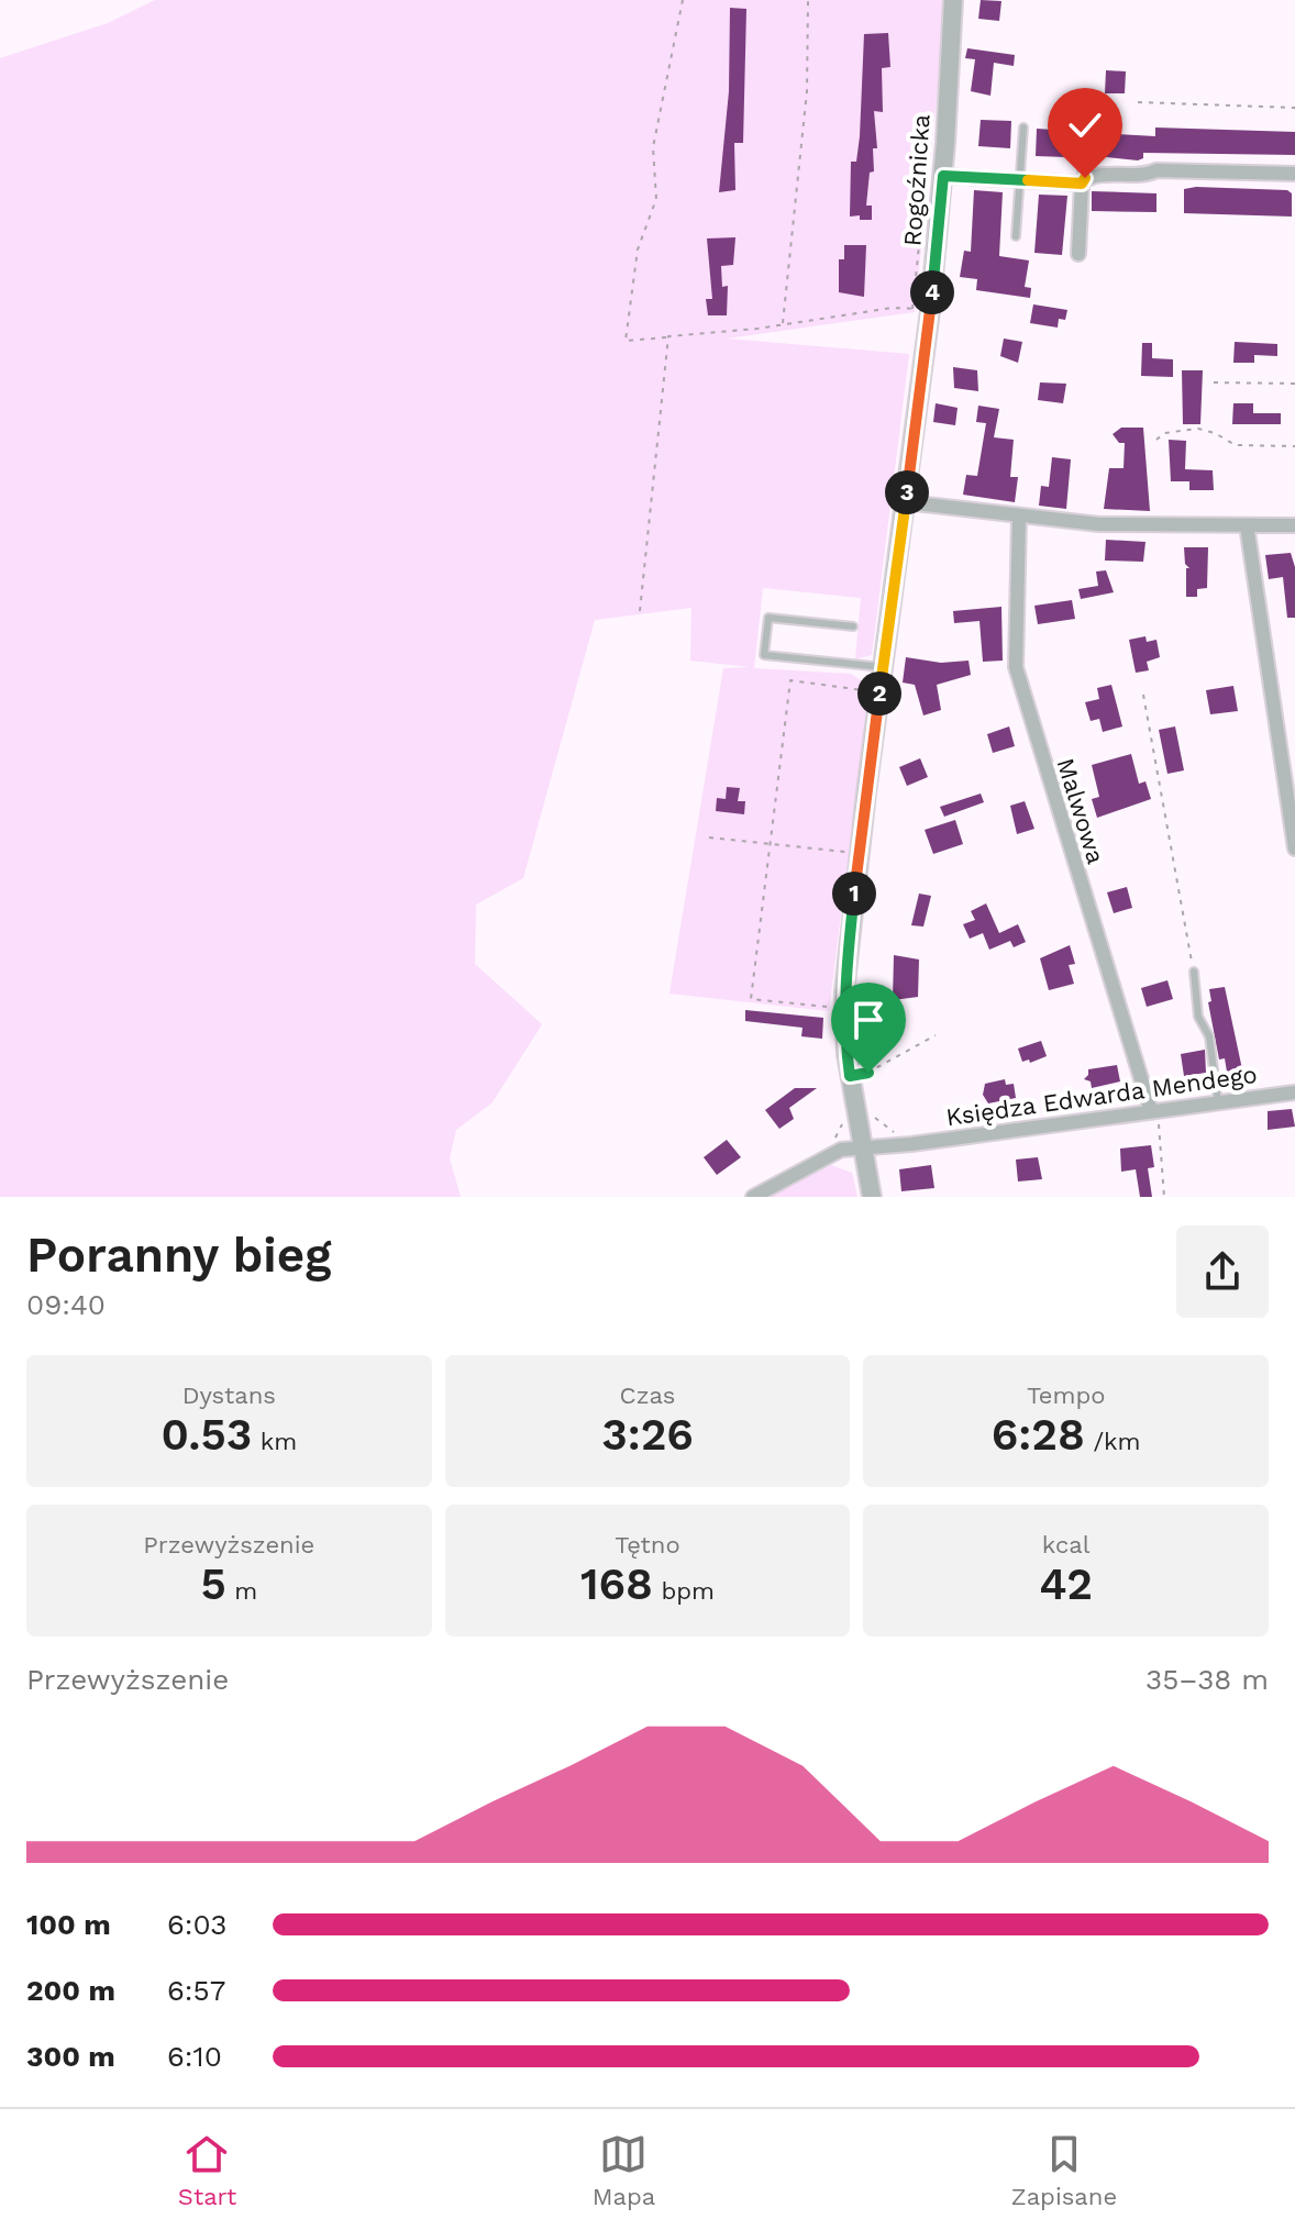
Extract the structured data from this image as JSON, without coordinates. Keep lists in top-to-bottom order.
{
  "streets": {
    "street": ["Rogoźnicka", "Malwowa", "Księdza Edwarda Mendego"]
  },
  "crossings": [
    ["Rogoźnicka", "Księdza Edwarda Mendego"],
    ["Malwowa", "Księdza Edwarda Mendego"]
  ],
  "page": {
    "pins": [
      "4",
      "3",
      "2",
      "1"
    ],
    "heading": ["Poranny bieg", "09:40"],
    "stats": [
      ["Dystans", "0.53 km"],
      ["Czas", "3:26"],
      ["Tempo", "6:28 /km"],
      ["Przewyższenie", "5 m"],
      ["Tętno", "168 bpm"],
      ["kcal", "42"]
    ],
    "chart": ["Przewyższenie", "35–38 m"],
    "list": [
      {
        "name": "100 m",
        "note": "6:03"
      },
      {
        "name": "200 m",
        "note": "6:57"
      },
      {
        "name": "300 m",
        "note": "6:10"
      }
    ],
    "tabs": ["Start", "Mapa", "Zapisane"]
  }
}
